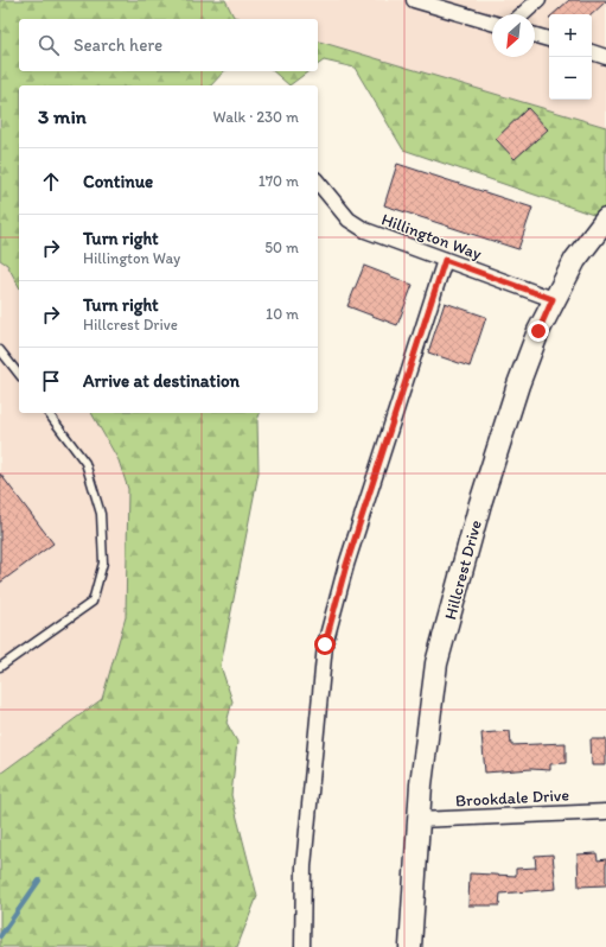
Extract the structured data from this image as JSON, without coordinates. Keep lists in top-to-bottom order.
{
  "streets": {
    "street": ["Hillington Way", "Hillcrest Drive", "Brookdale Drive"]
  },
  "crossings": [
    ["Hillington Way", "Hillcrest Drive"],
    ["Hillcrest Drive", "Brookdale Drive"]
  ],
  "north": "bottom left",
  "page": {
    "map_buttons": ["+", "−"],
    "search": "Search here",
    "heading": ["3 min", "Walk · 230 m"],
    "list": [
      ["Continue", "170 m"],
      ["Turn right", "Hillington Way", "50 m"],
      ["Turn right", "Hillcrest Drive", "10 m"],
      "Arrive at destination"
    ]
  }
}
